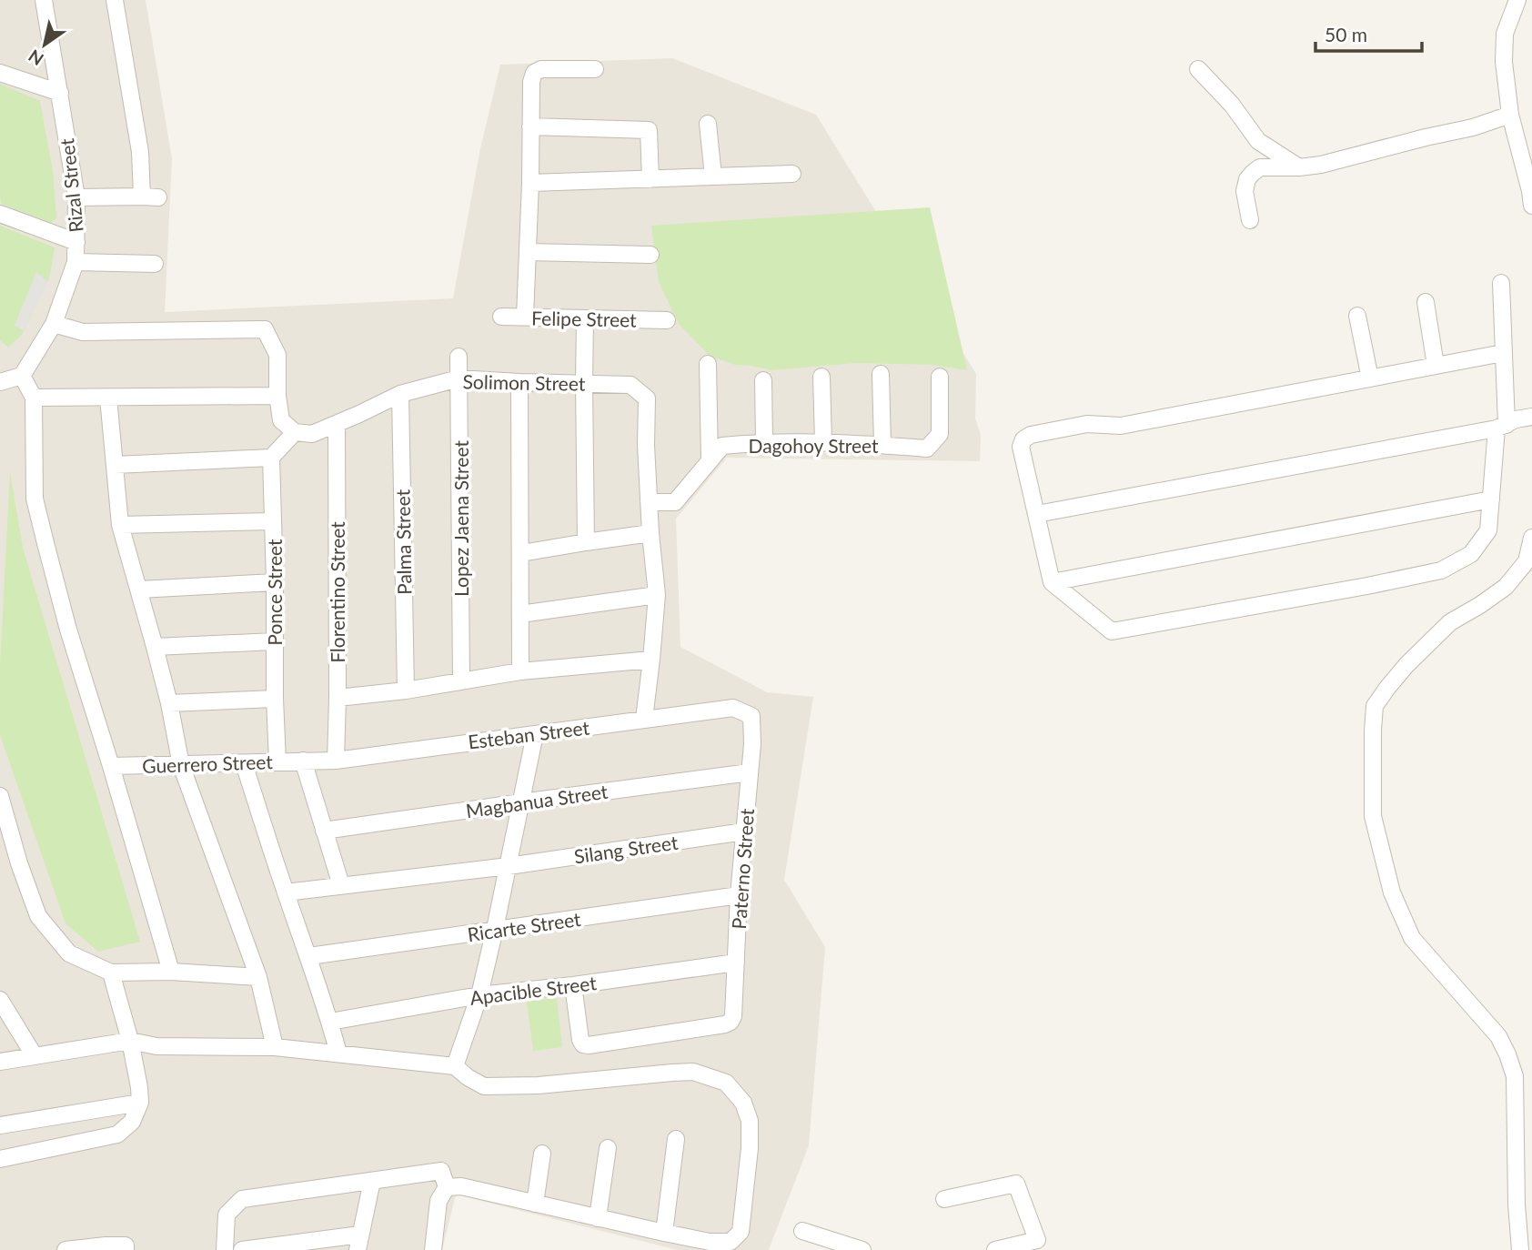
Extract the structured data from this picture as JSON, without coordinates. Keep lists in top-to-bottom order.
{
  "streets": {
    "street": [
      "Rizal Street",
      "Felipe Street",
      "Solimon Street",
      "Dagohoy Street",
      "Lopez Jaena Street",
      "Palma Street",
      "Ponce Street",
      "Florentino Street",
      "Esteban Street",
      "Guerrero Street",
      "Magbanua Street",
      "Silang Street",
      "Paterno Street",
      "Ricarte Street",
      "Apacible Street"
    ]
  },
  "crossings": [
    ["Solimon Street", "Dagohoy Street"],
    ["Solimon Street", "Lopez Jaena Street"],
    ["Solimon Street", "Palma Street"],
    ["Solimon Street", "Florentino Street"],
    ["Solimon Street", "Esteban Street"],
    ["Ponce Street", "Guerrero Street"],
    ["Florentino Street", "Esteban Street"],
    ["Esteban Street", "Guerrero Street"],
    ["Esteban Street", "Paterno Street"],
    ["Magbanua Street", "Paterno Street"],
    ["Silang Street", "Paterno Street"],
    ["Paterno Street", "Ricarte Street"],
    ["Paterno Street", "Apacible Street"]
  ],
  "scale_bar": "50 m",
  "north": "bottom left"
}
